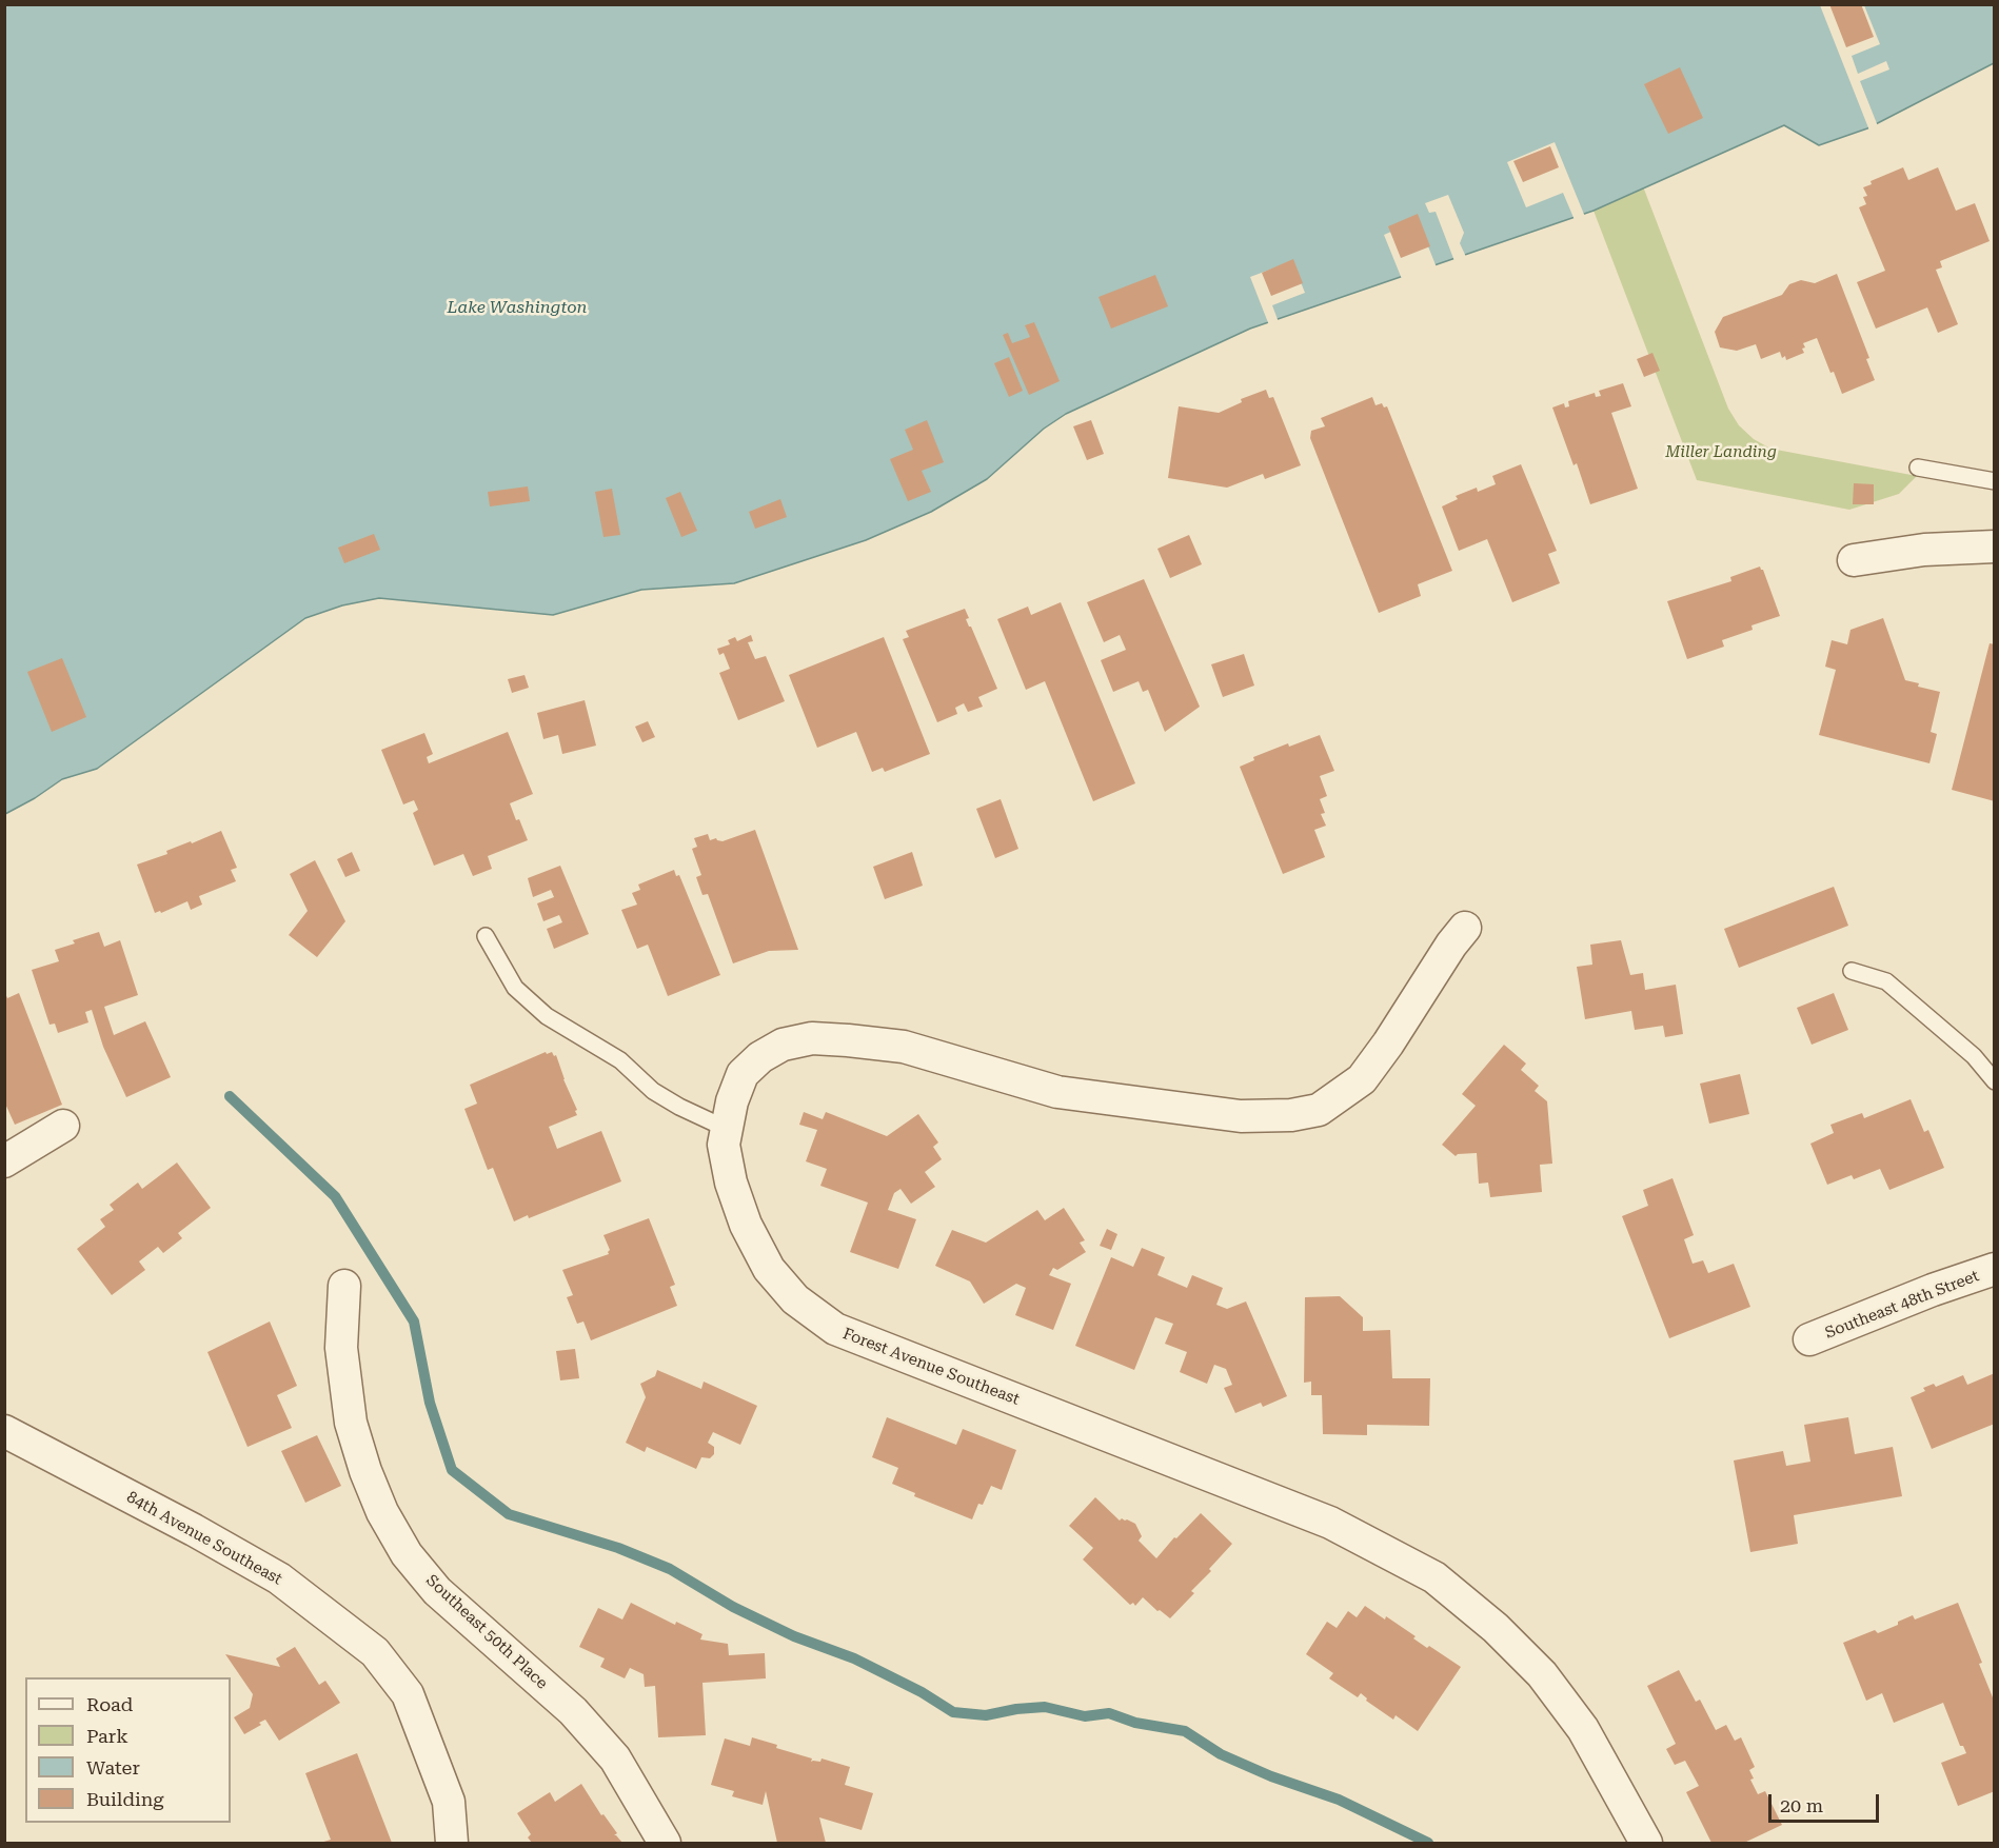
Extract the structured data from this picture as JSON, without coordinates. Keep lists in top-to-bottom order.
{
  "streets": {
    "street": [
      "Southeast 48th Street",
      "Forest Avenue Southeast",
      "84th Avenue Southeast",
      "Southeast 50th Place"
    ]
  },
  "water": ["Lake Washington"],
  "parks": ["Miller Landing"],
  "legend": [
    "Road",
    "Park",
    "Water",
    "Building"
  ],
  "scale_bar": "20 m"
}
